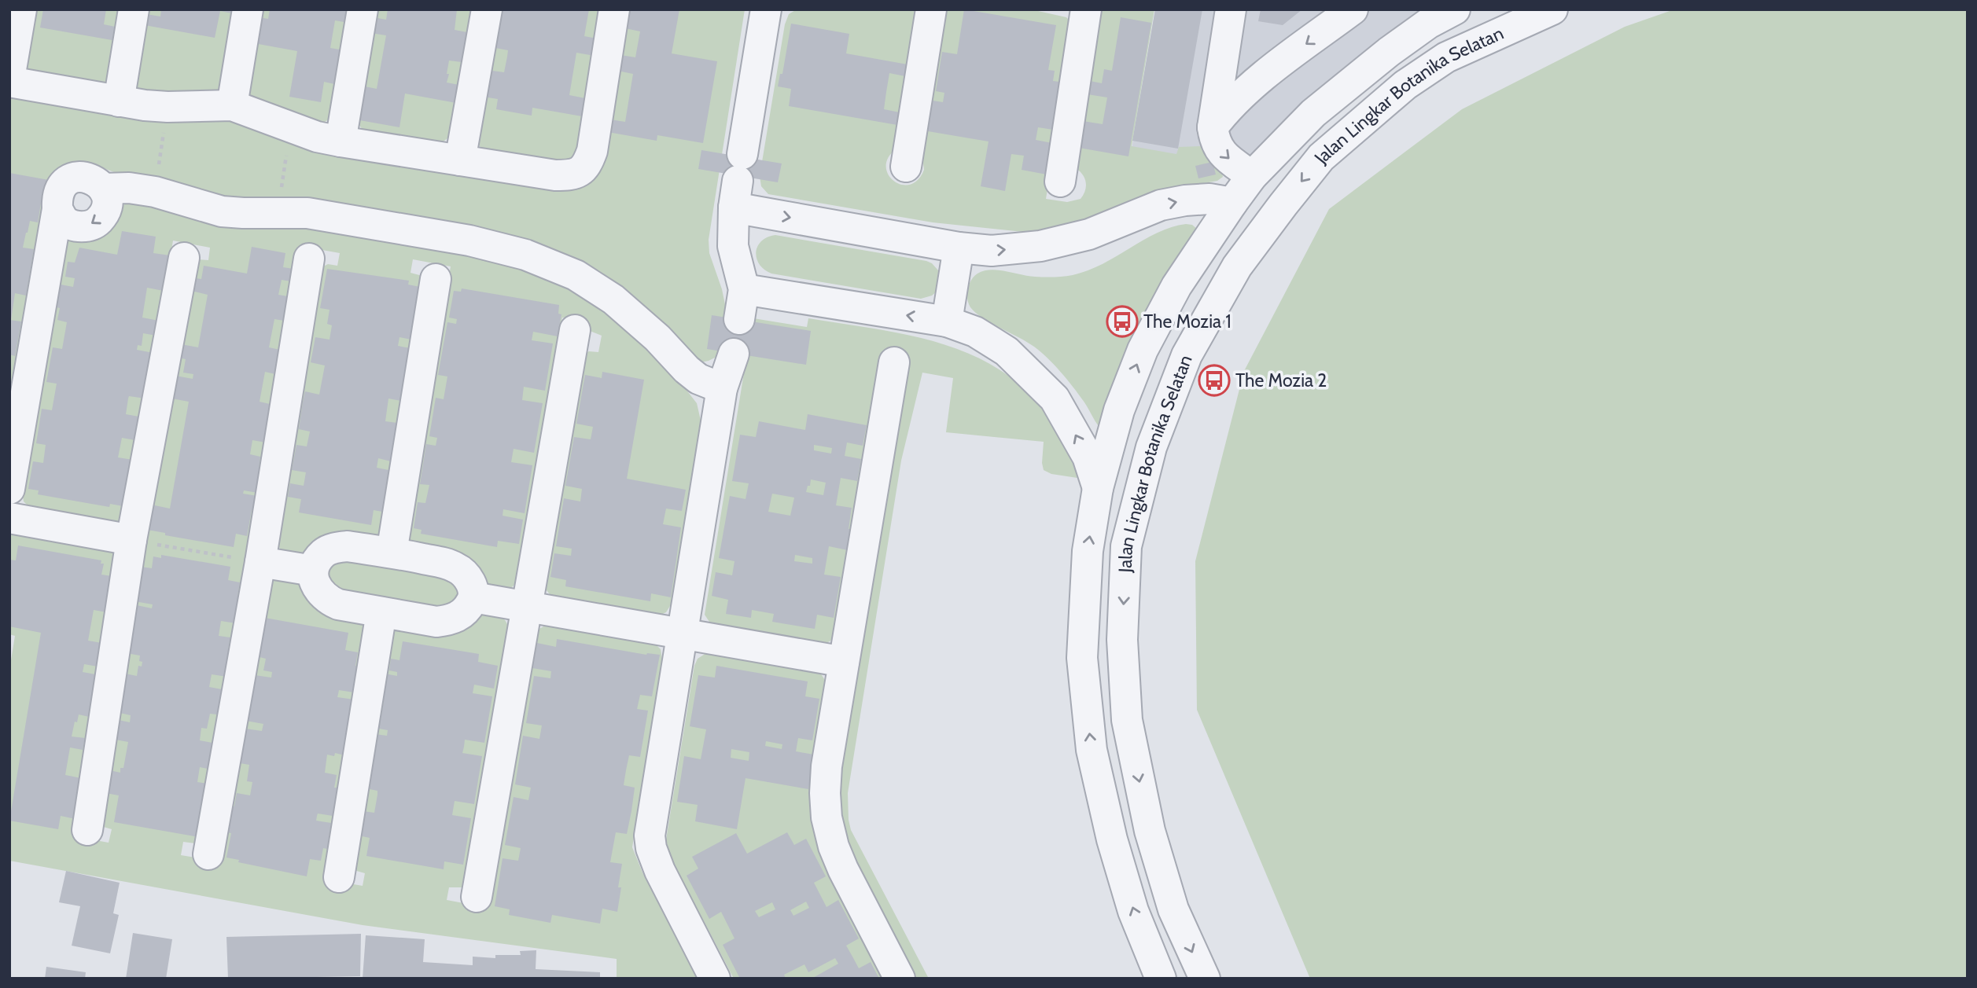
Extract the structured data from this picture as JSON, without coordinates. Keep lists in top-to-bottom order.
{
  "streets": {
    "street": ["Jalan Lingkar Botanika Selatan"]
  },
  "places": {
    "bus stop": ["The Mozia 1", "The Mozia 2"]
  }
}
